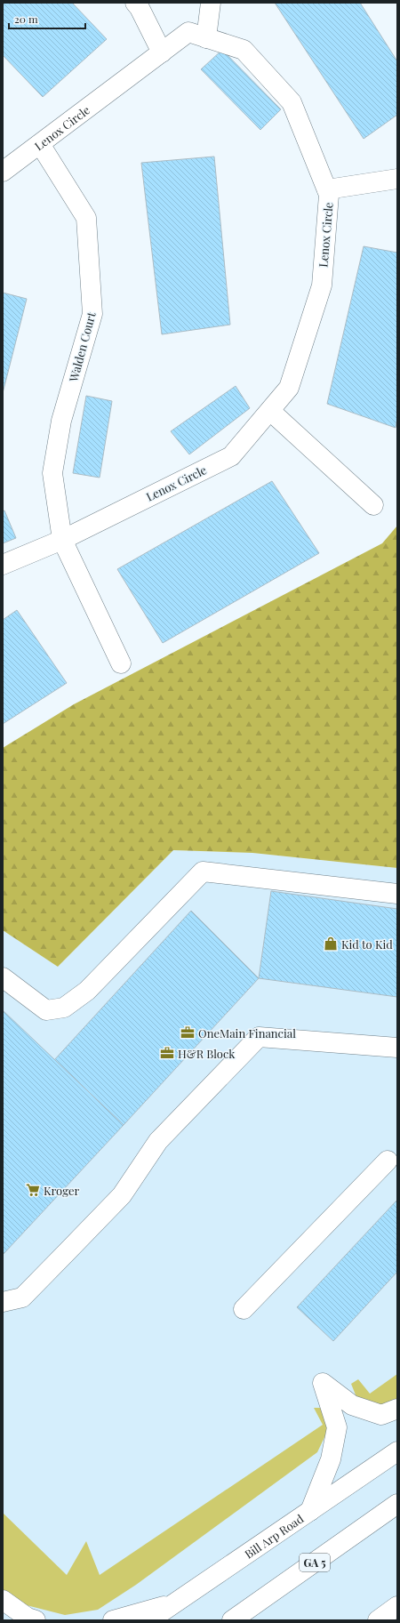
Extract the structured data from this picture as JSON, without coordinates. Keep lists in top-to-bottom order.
{
  "streets": {
    "street": [
      "Lenox Circle",
      "Walden Court",
      "Bill Arp Road",
      "GA 5"
    ]
  },
  "crossings": [
    ["Lenox Circle", "Walden Court"]
  ],
  "places": {
    "shop": ["Kid to Kid"],
    "office": ["OneMain Financial", "H&R Block"],
    "supermarket": ["Kroger"]
  },
  "scale_bar": "20 m"
}
